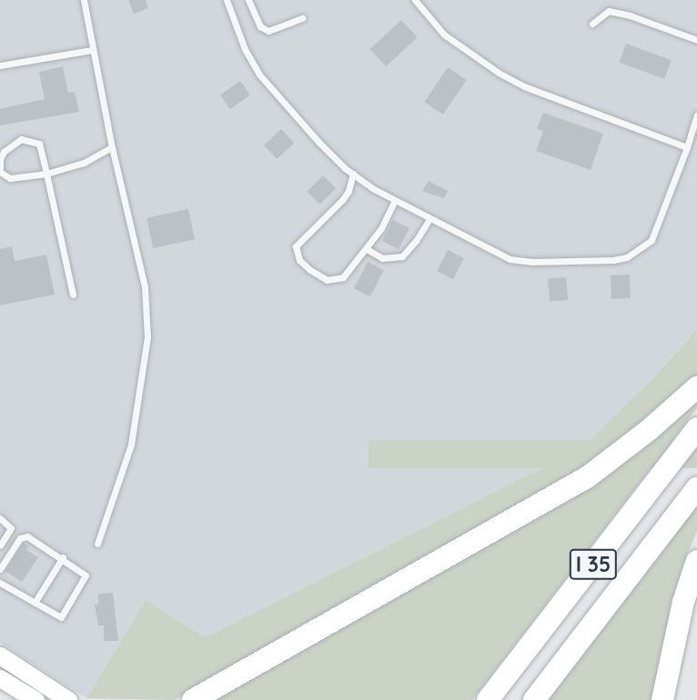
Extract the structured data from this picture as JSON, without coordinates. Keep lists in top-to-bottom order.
{
  "streets": {
    "highway": ["I 35"]
  }
}
